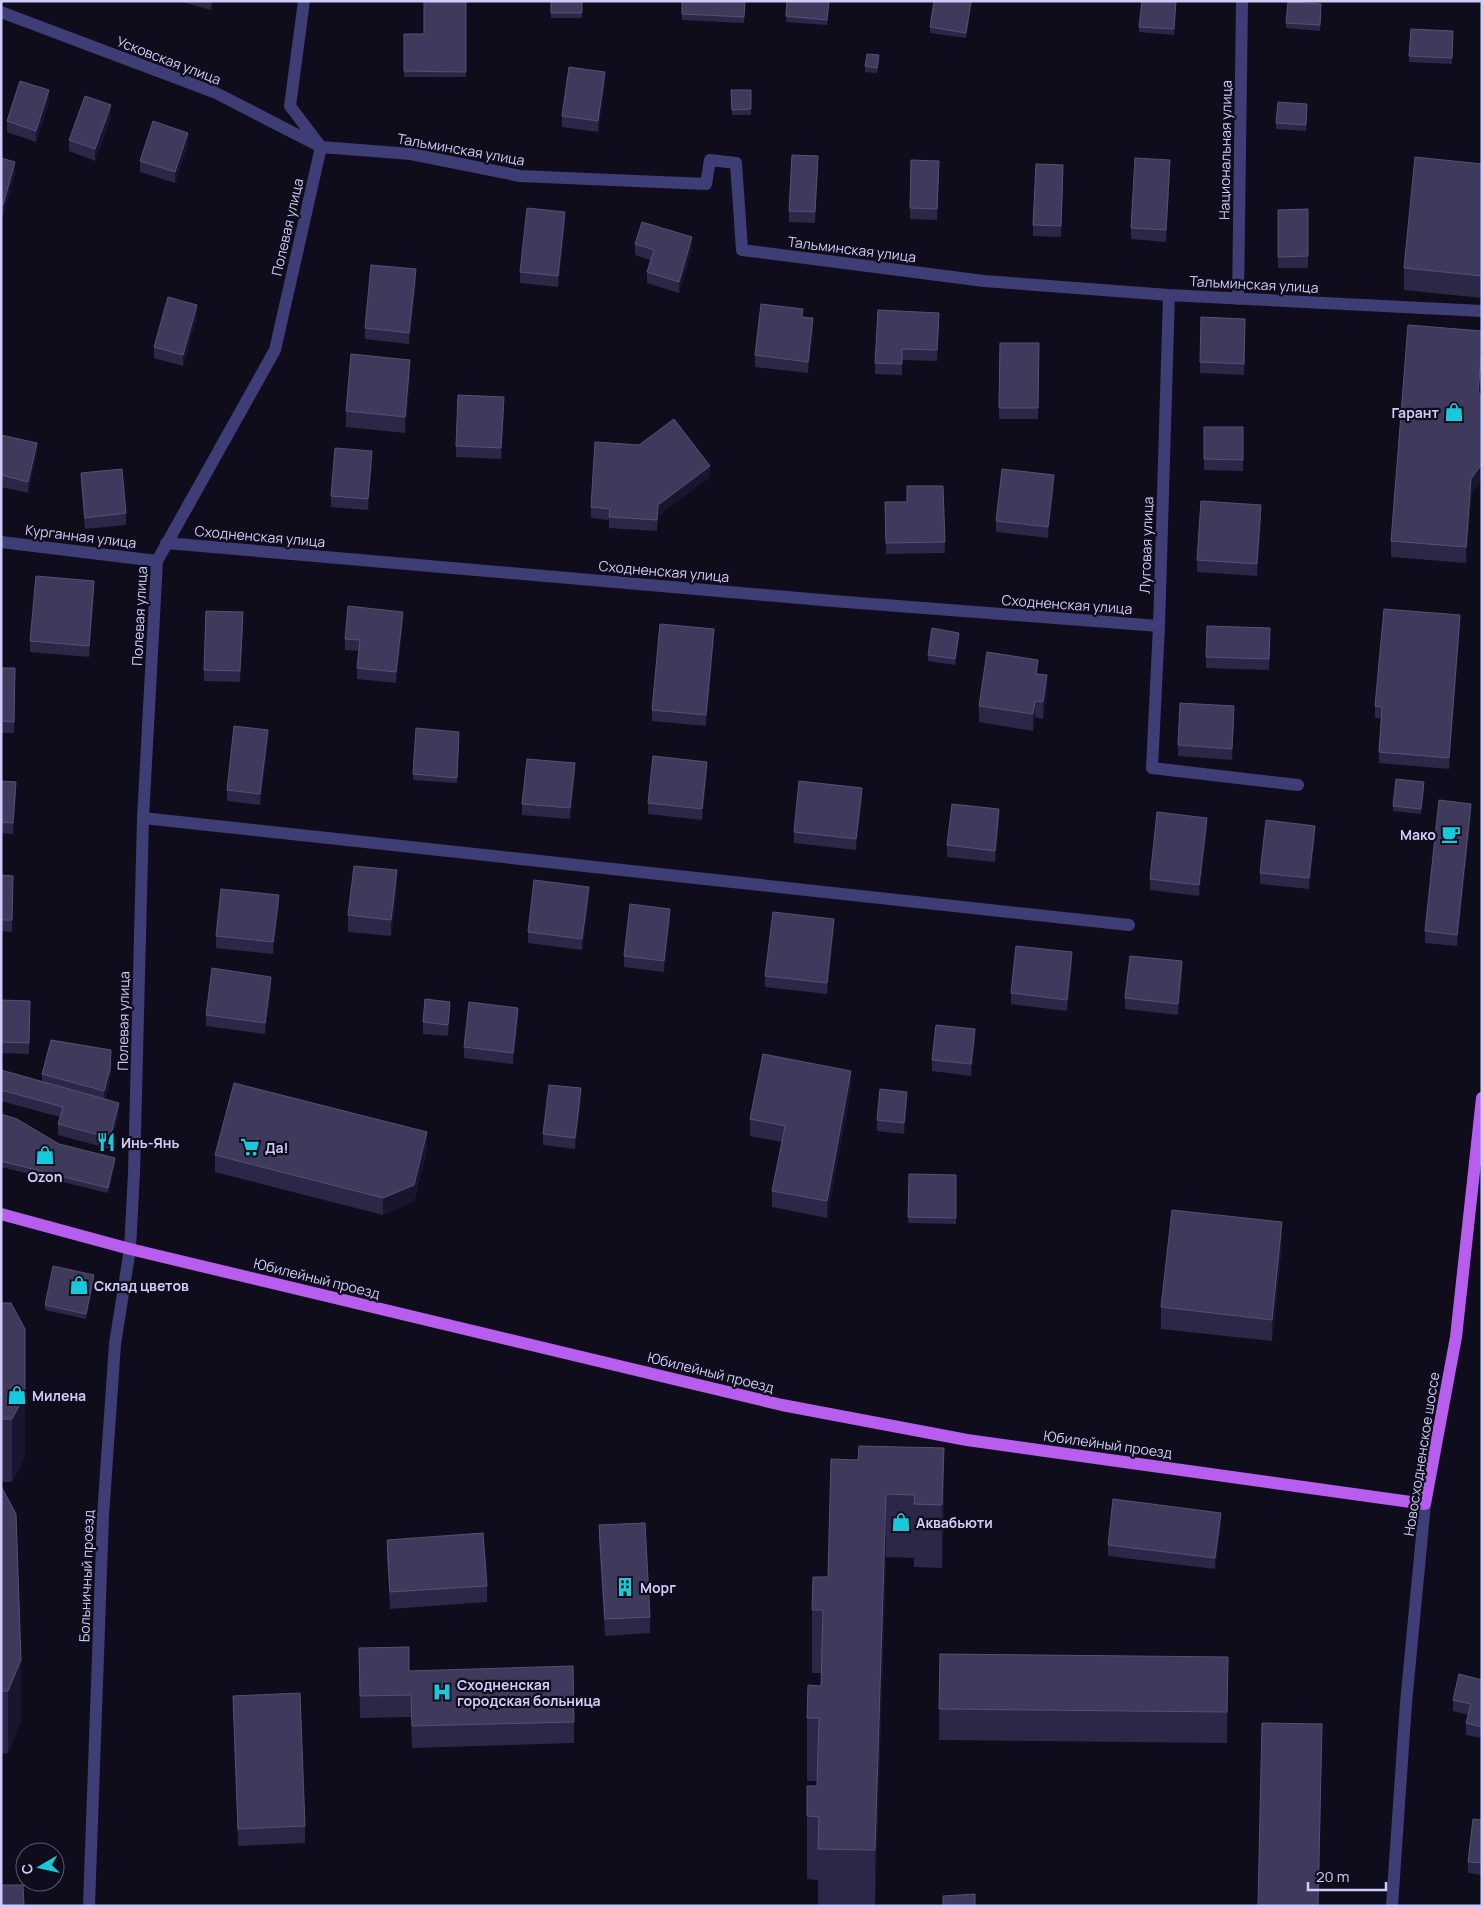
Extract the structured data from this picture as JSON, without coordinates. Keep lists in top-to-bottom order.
{
  "streets": {
    "main road": ["Юбилейный проезд", "Новосходненское шоссе"],
    "street": [
      "Усковская улица",
      "Тальминская улица",
      "Национальная улица",
      "Полевая улица",
      "Курганная улица",
      "Сходненская улица",
      "Луговая улица",
      "Больничный проезд"
    ]
  },
  "crossings": [
    ["Усковская улица", "Тальминская улица"],
    ["Усковская улица", "Полевая улица"],
    ["Тальминская улица", "Национальная улица"],
    ["Тальминская улица", "Полевая улица"],
    ["Тальминская улица", "Луговая улица"],
    ["Полевая улица", "Курганная улица"],
    ["Полевая улица", "Сходненская улица"],
    ["Полевая улица", "Юбилейный проезд"],
    ["Полевая улица", "Больничный проезд"],
    ["Сходненская улица", "Луговая улица"],
    ["Юбилейный проезд", "Новосходненское шоссе"],
    ["Юбилейный проезд", "Больничный проезд"]
  ],
  "places": {
    "shop": [
      "Гарант",
      "Ozon",
      "Склад цветов",
      "Милена",
      "Аквабьюти"
    ],
    "cafe": ["Мако"],
    "restaurant": ["Инь-Янь"],
    "supermarket": ["Да!"],
    "building": ["Морг"],
    "hospital": ["Сходненская городская больница"]
  },
  "scale_bar": "20 m",
  "north": "left"
}
